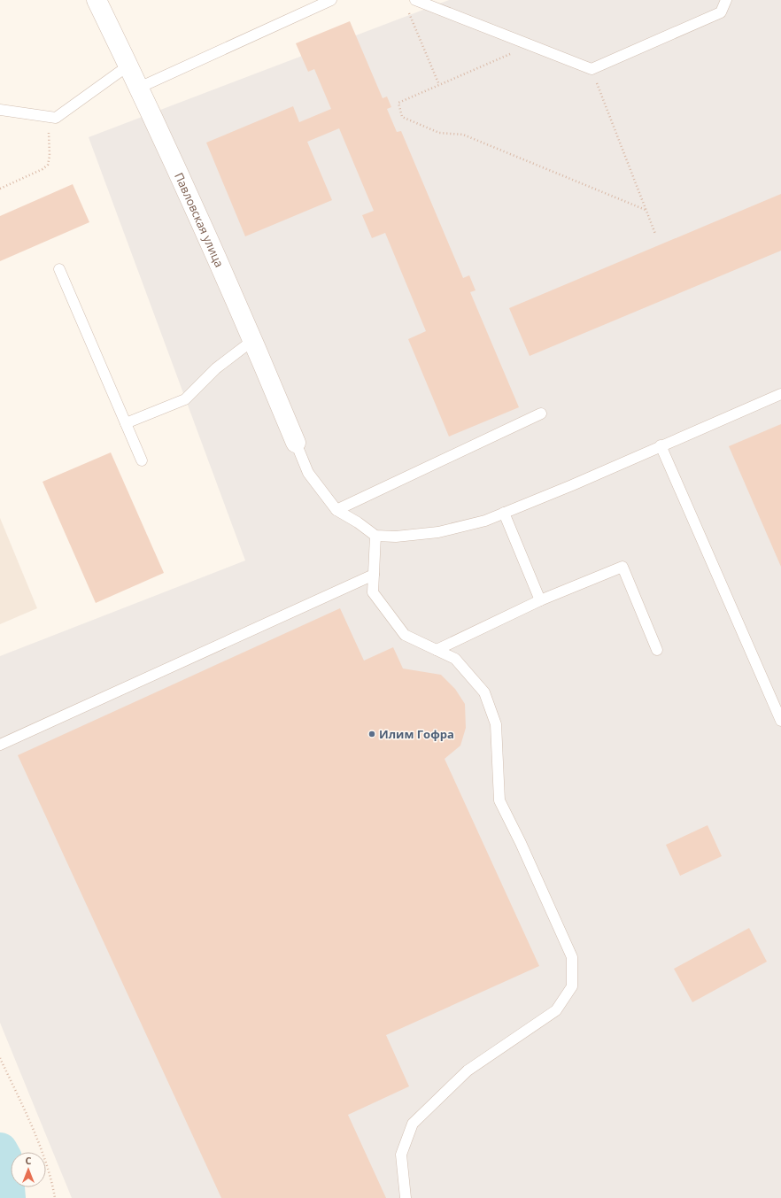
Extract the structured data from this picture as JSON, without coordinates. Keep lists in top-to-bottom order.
{
  "streets": {
    "street": ["Павловская улица"]
  },
  "places": ["Илим Гофра"],
  "north": "top"
}
